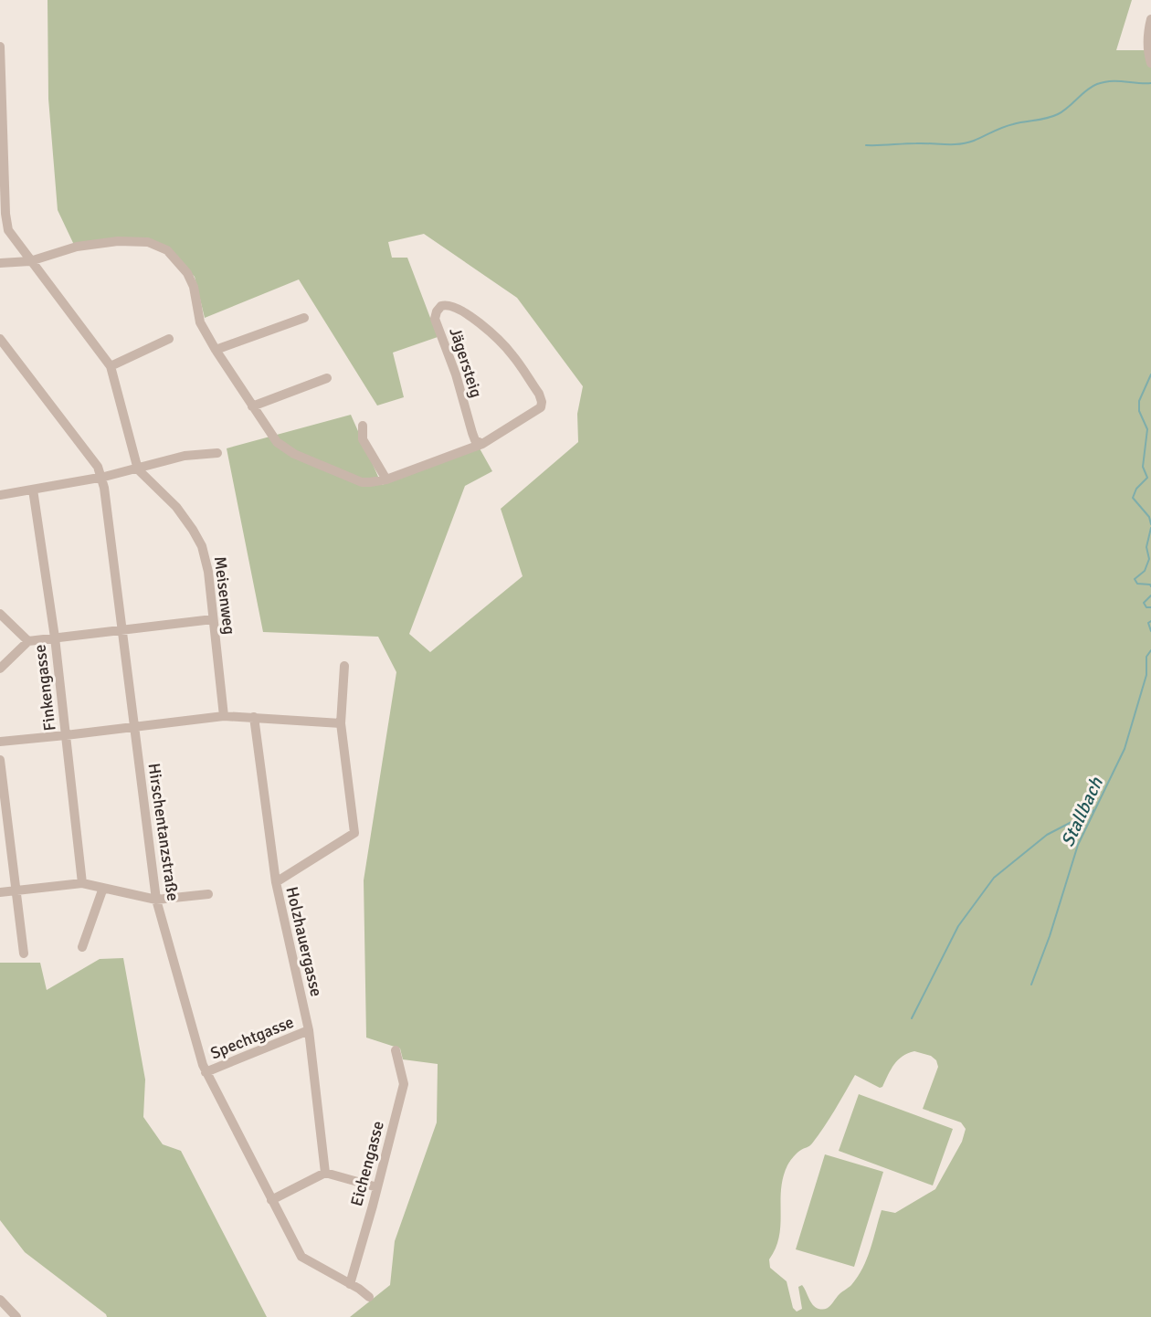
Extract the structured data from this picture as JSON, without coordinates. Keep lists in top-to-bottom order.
{
  "streets": {
    "street": [
      "Jägersteig",
      "Meisenweg",
      "Finkengasse",
      "Hirschentanzstraße",
      "Holzhauergasse",
      "Spechtgasse",
      "Eichengasse"
    ]
  },
  "crossings": [
    ["Hirschentanzstraße", "Spechtgasse"],
    ["Hirschentanzstraße", "Eichengasse"],
    ["Holzhauergasse", "Spechtgasse"]
  ],
  "water": ["Stallbach"]
}
